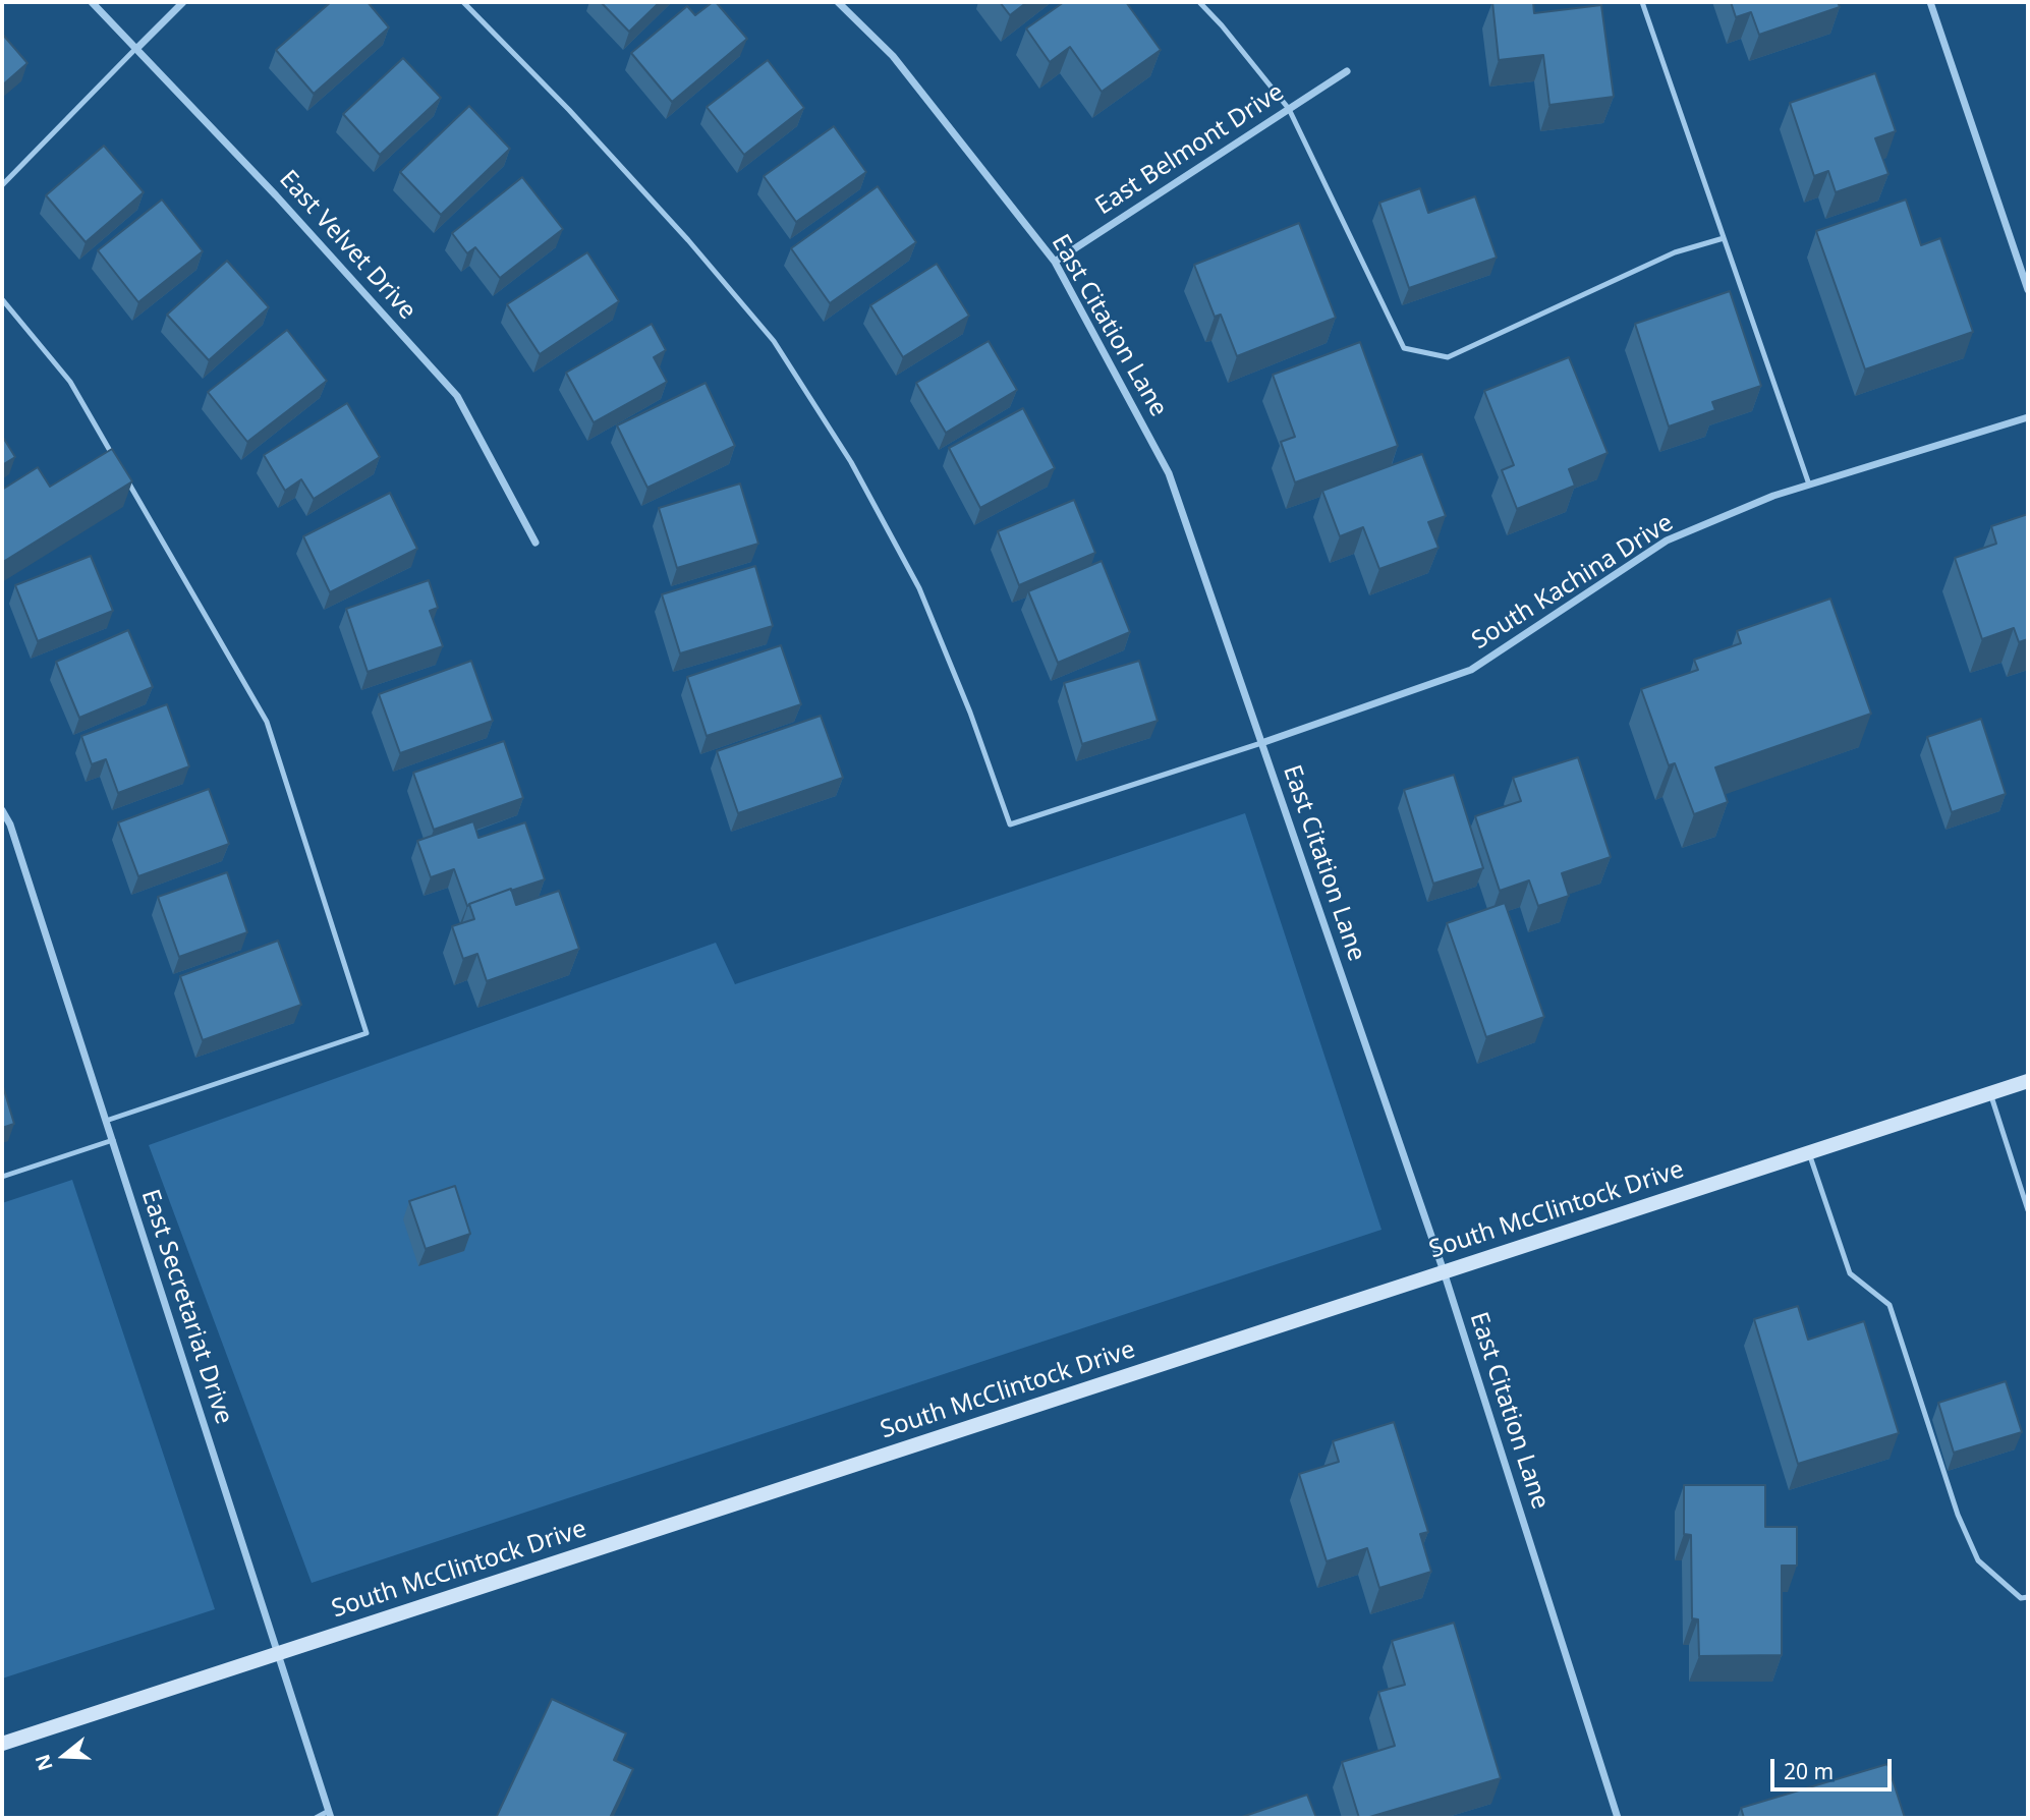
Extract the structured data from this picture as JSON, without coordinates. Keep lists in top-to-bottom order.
{
  "streets": {
    "main road": ["South McClintock Drive"],
    "street": [
      "East Belmont Drive",
      "East Velvet Drive",
      "East Citation Lane",
      "South Kachina Drive",
      "East Secretariat Drive"
    ]
  },
  "crossings": [
    ["East Belmont Drive", "East Citation Lane"],
    ["East Citation Lane", "South Kachina Drive"],
    ["East Citation Lane", "South McClintock Drive"],
    ["South McClintock Drive", "East Secretariat Drive"]
  ],
  "scale_bar": "20 m",
  "north": "left"
}
